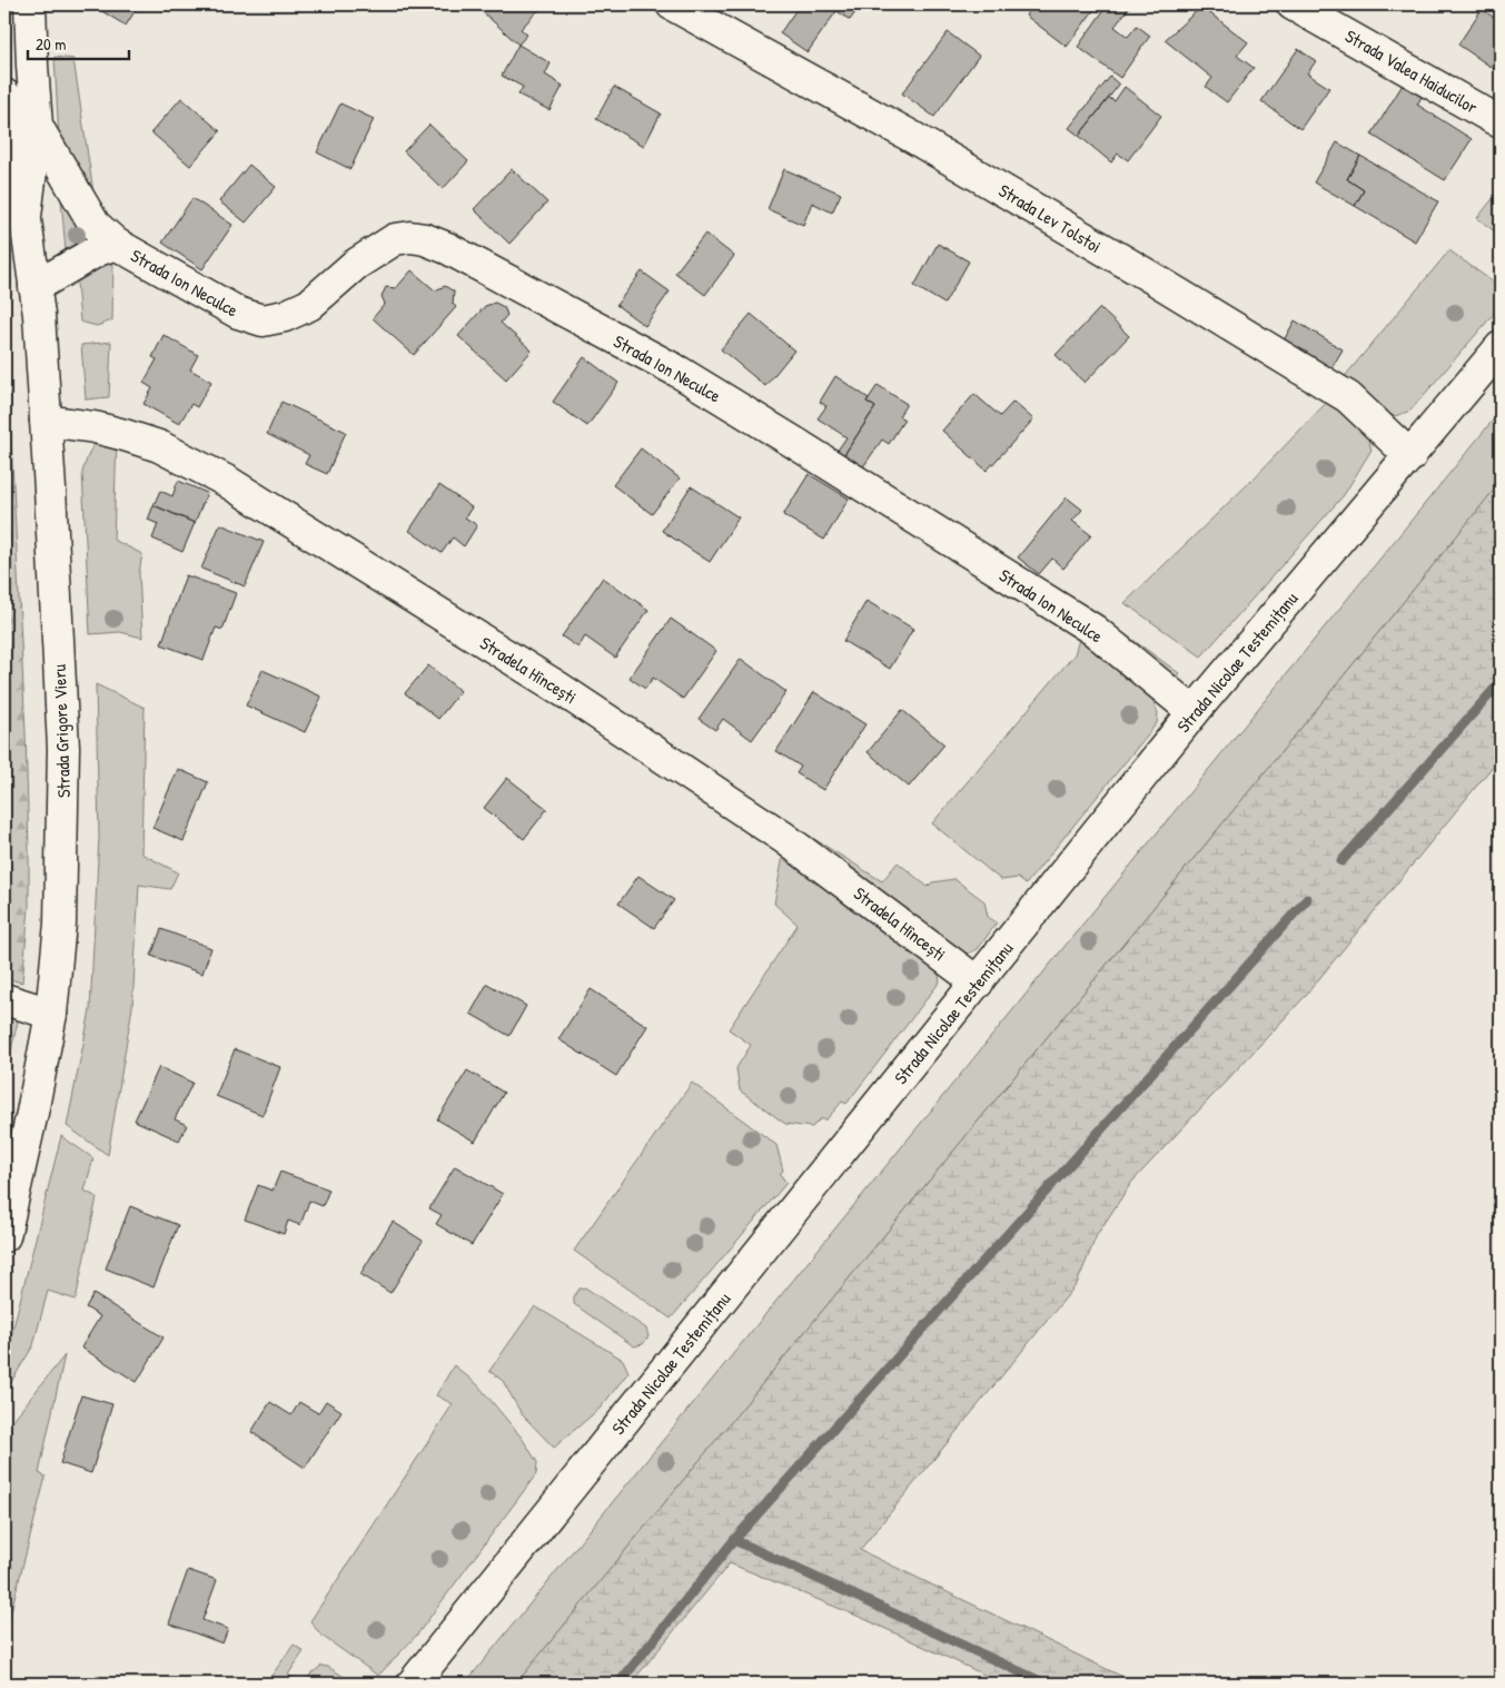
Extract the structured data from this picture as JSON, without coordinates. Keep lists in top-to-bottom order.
{
  "streets": {
    "street": [
      "Strada Valea Haiducilor",
      "Strada Lev Tolstoi",
      "Strada Ion Neculce",
      "Strada Nicolae Testemițanu",
      "Stradela Hîncești",
      "Strada Grigore Vieru"
    ]
  },
  "crossings": [
    ["Strada Lev Tolstoi", "Strada Nicolae Testemițanu"],
    ["Strada Ion Neculce", "Strada Nicolae Testemițanu"],
    ["Strada Ion Neculce", "Strada Grigore Vieru"],
    ["Strada Nicolae Testemițanu", "Stradela Hîncești"],
    ["Stradela Hîncești", "Strada Grigore Vieru"]
  ],
  "scale_bar": "20 m"
}
